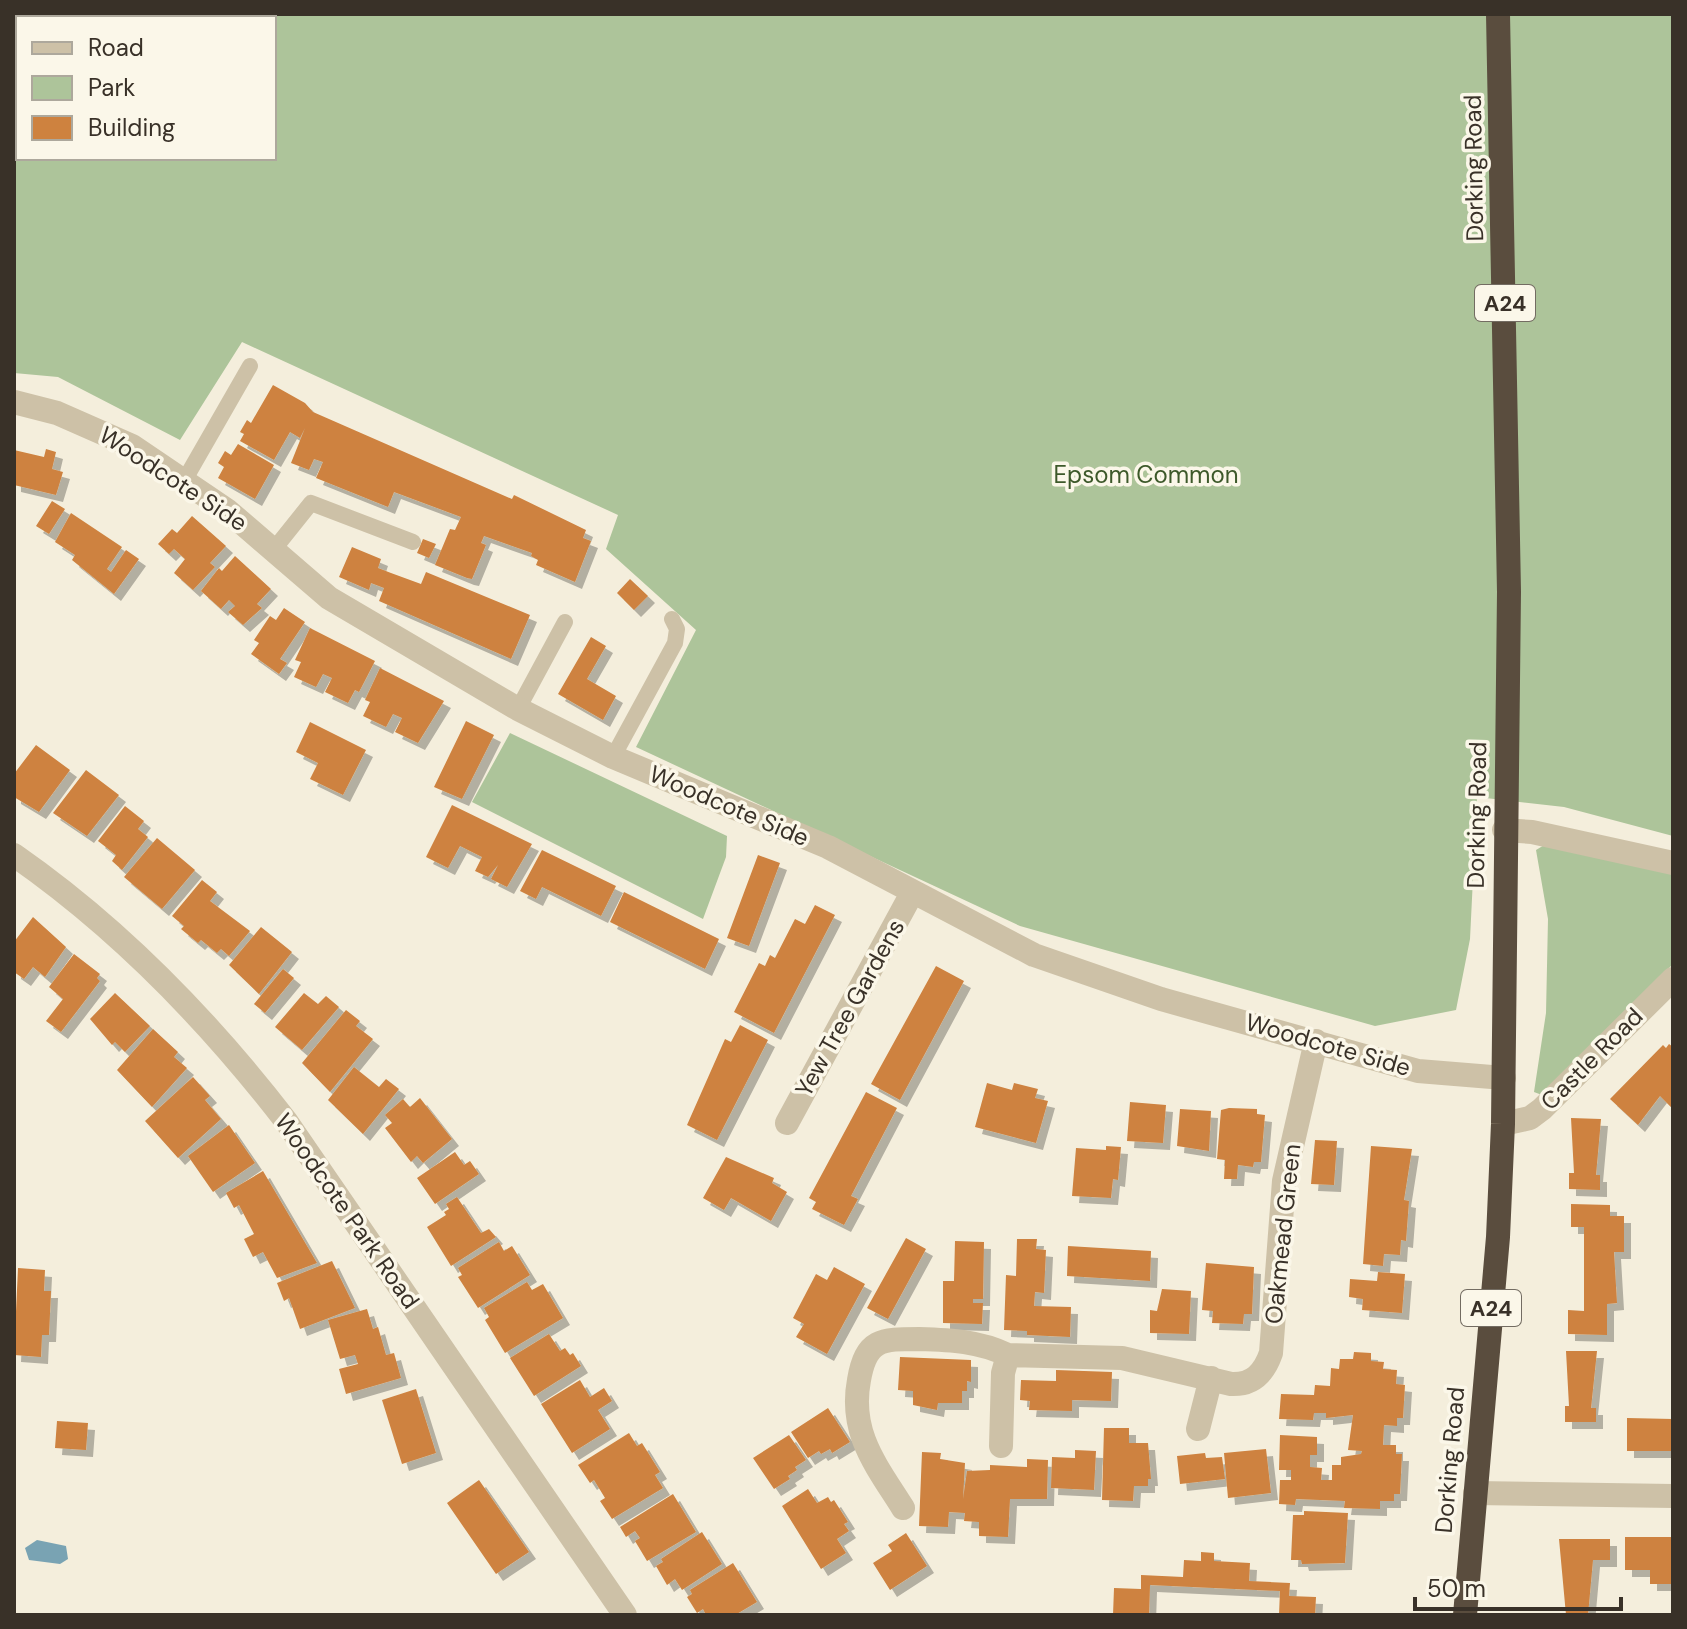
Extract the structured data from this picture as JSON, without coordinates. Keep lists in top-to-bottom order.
{
  "streets": {
    "highway": ["Dorking Road", "A24"],
    "street": [
      "Woodcote Side",
      "Yew Tree Gardens",
      "Castle Road",
      "Woodcote Park Road",
      "Oakmead Green"
    ]
  },
  "crossings": [
    ["Dorking Road", "Woodcote Side"],
    ["Dorking Road", "Castle Road"],
    ["Woodcote Side", "Yew Tree Gardens"],
    ["Woodcote Side", "Oakmead Green"]
  ],
  "parks": ["Epsom Common"],
  "legend": ["Road", "Park", "Building"],
  "scale_bar": "50 m"
}
